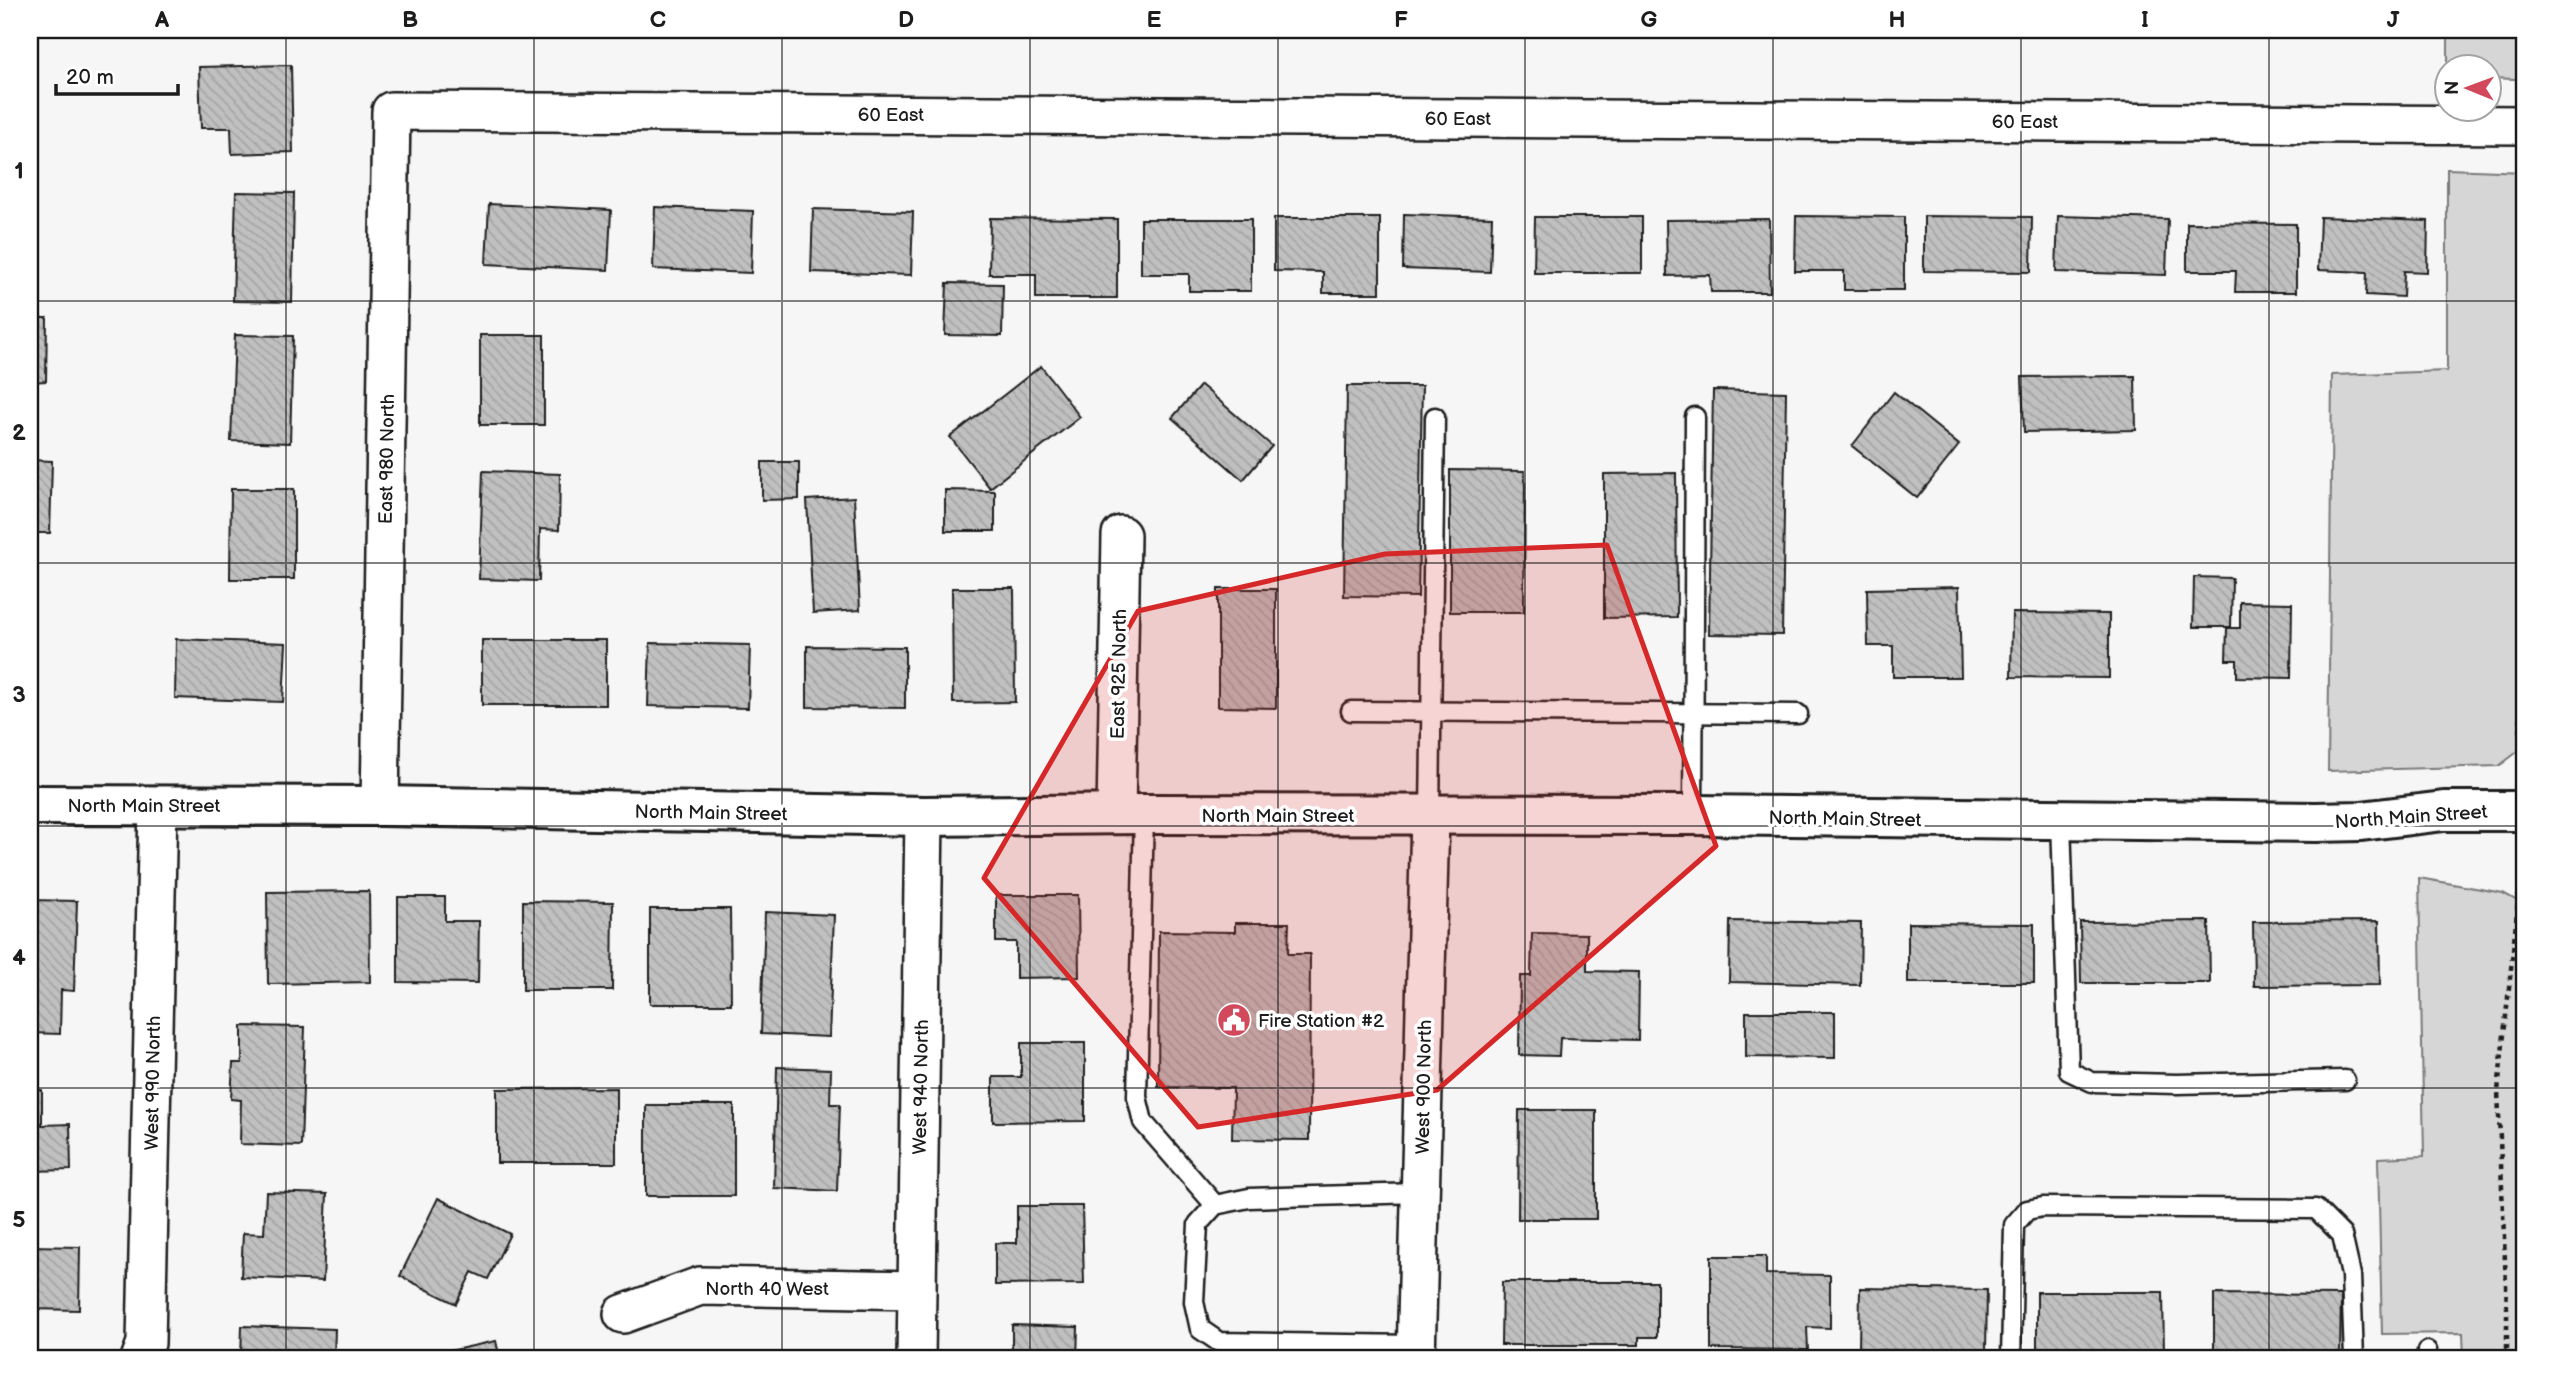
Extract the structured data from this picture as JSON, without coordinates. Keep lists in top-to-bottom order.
{
  "streets": {
    "street": [
      "60 East",
      "East 980 North",
      "East 925 North",
      "North Main Street",
      "West 990 North",
      "West 940 North",
      "West 900 North",
      "North 40 West"
    ]
  },
  "crossings": [
    ["60 East", "East 980 North"],
    ["East 980 North", "North Main Street"],
    ["East 925 North", "North Main Street"],
    ["North Main Street", "West 990 North"],
    ["North Main Street", "West 940 North"],
    ["North Main Street", "West 900 North"],
    ["West 940 North", "North 40 West"]
  ],
  "places": {
    "public building": ["Fire Station #2"]
  },
  "scale_bar": "20 m",
  "north": "left",
  "grid": {
    "columns": [
      "A",
      "B",
      "C",
      "D",
      "E",
      "F",
      "G",
      "H",
      "I",
      "J"
    ],
    "rows": [
      "1",
      "2",
      "3",
      "4",
      "5"
    ]
  }
}
